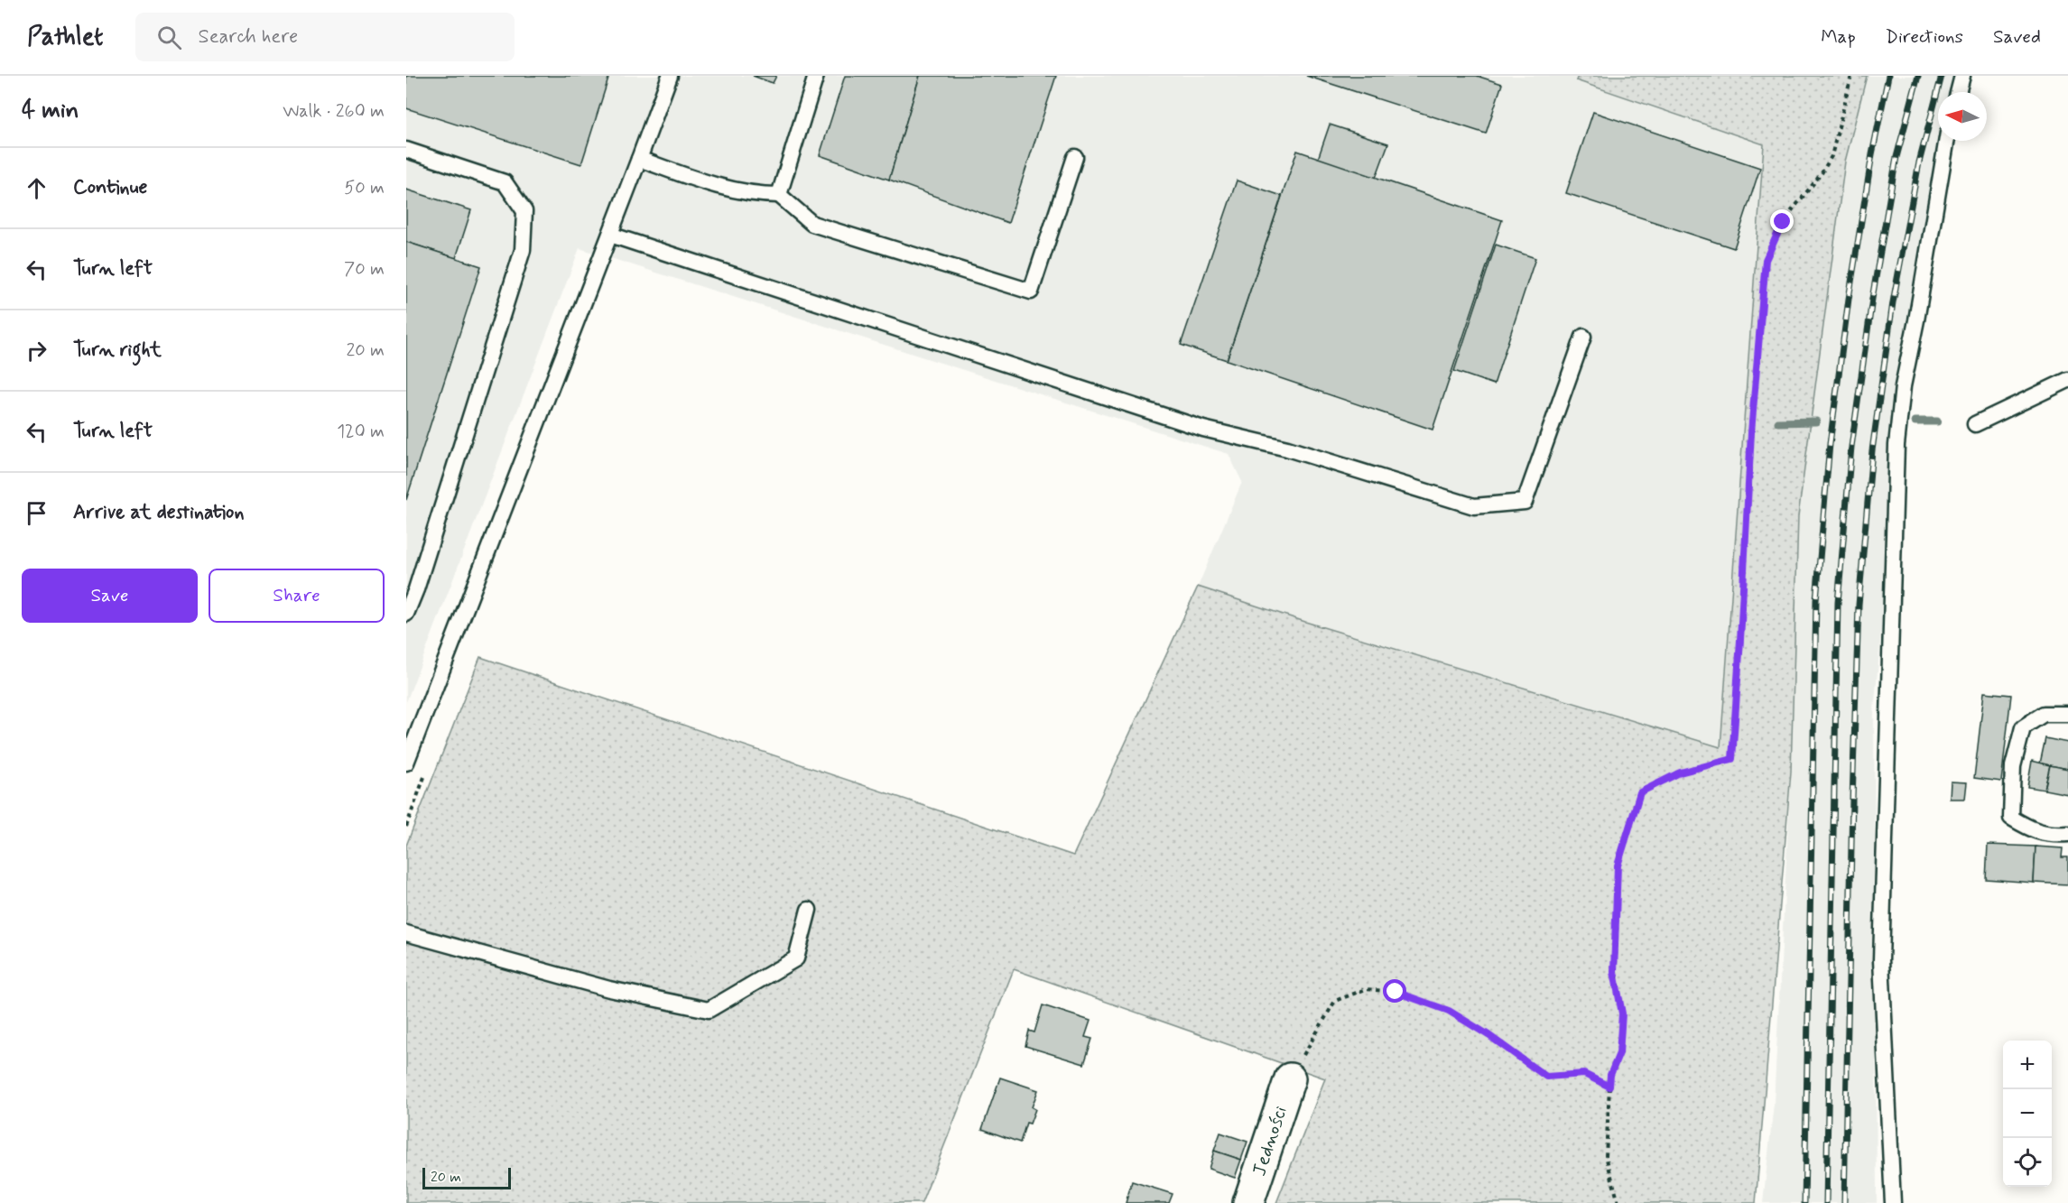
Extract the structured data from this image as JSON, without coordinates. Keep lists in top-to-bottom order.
{
  "streets": {
    "street": ["Jedności"]
  },
  "scale_bar": "20 m",
  "north": "left",
  "page": {
    "header": "Pathlet",
    "search": "Search here",
    "nav": ["Map", "Directions", "Saved"],
    "heading": ["4 min", "Walk · 260 m"],
    "list": [
      ["Continue", "50 m"],
      ["Turn left", "70 m"],
      ["Turn right", "20 m"],
      ["Turn left", "120 m"],
      "Arrive at destination"
    ],
    "buttons": ["Save", "Share"],
    "map_buttons": ["+", "−"],
    "scale": "20 m"
  }
}
